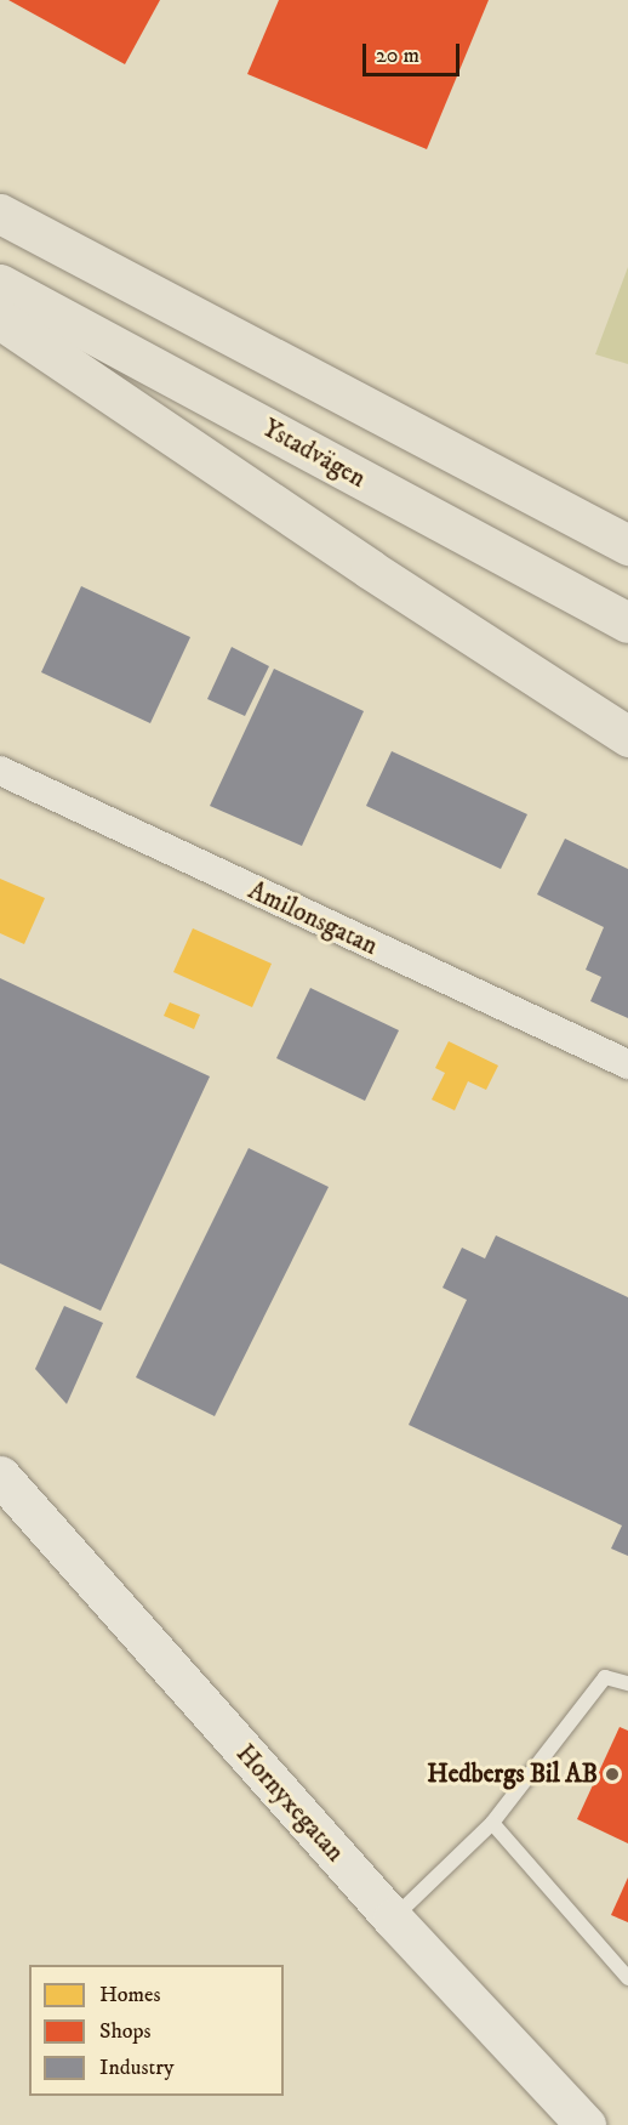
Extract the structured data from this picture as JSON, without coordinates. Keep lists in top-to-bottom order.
{
  "streets": {
    "highway": ["Ystadvägen"],
    "street": ["Amilonsgatan", "Hornyxegatan"]
  },
  "places": ["Hedbergs Bil AB"],
  "legend": ["Homes", "Shops", "Industry"],
  "scale_bar": "20 m"
}
